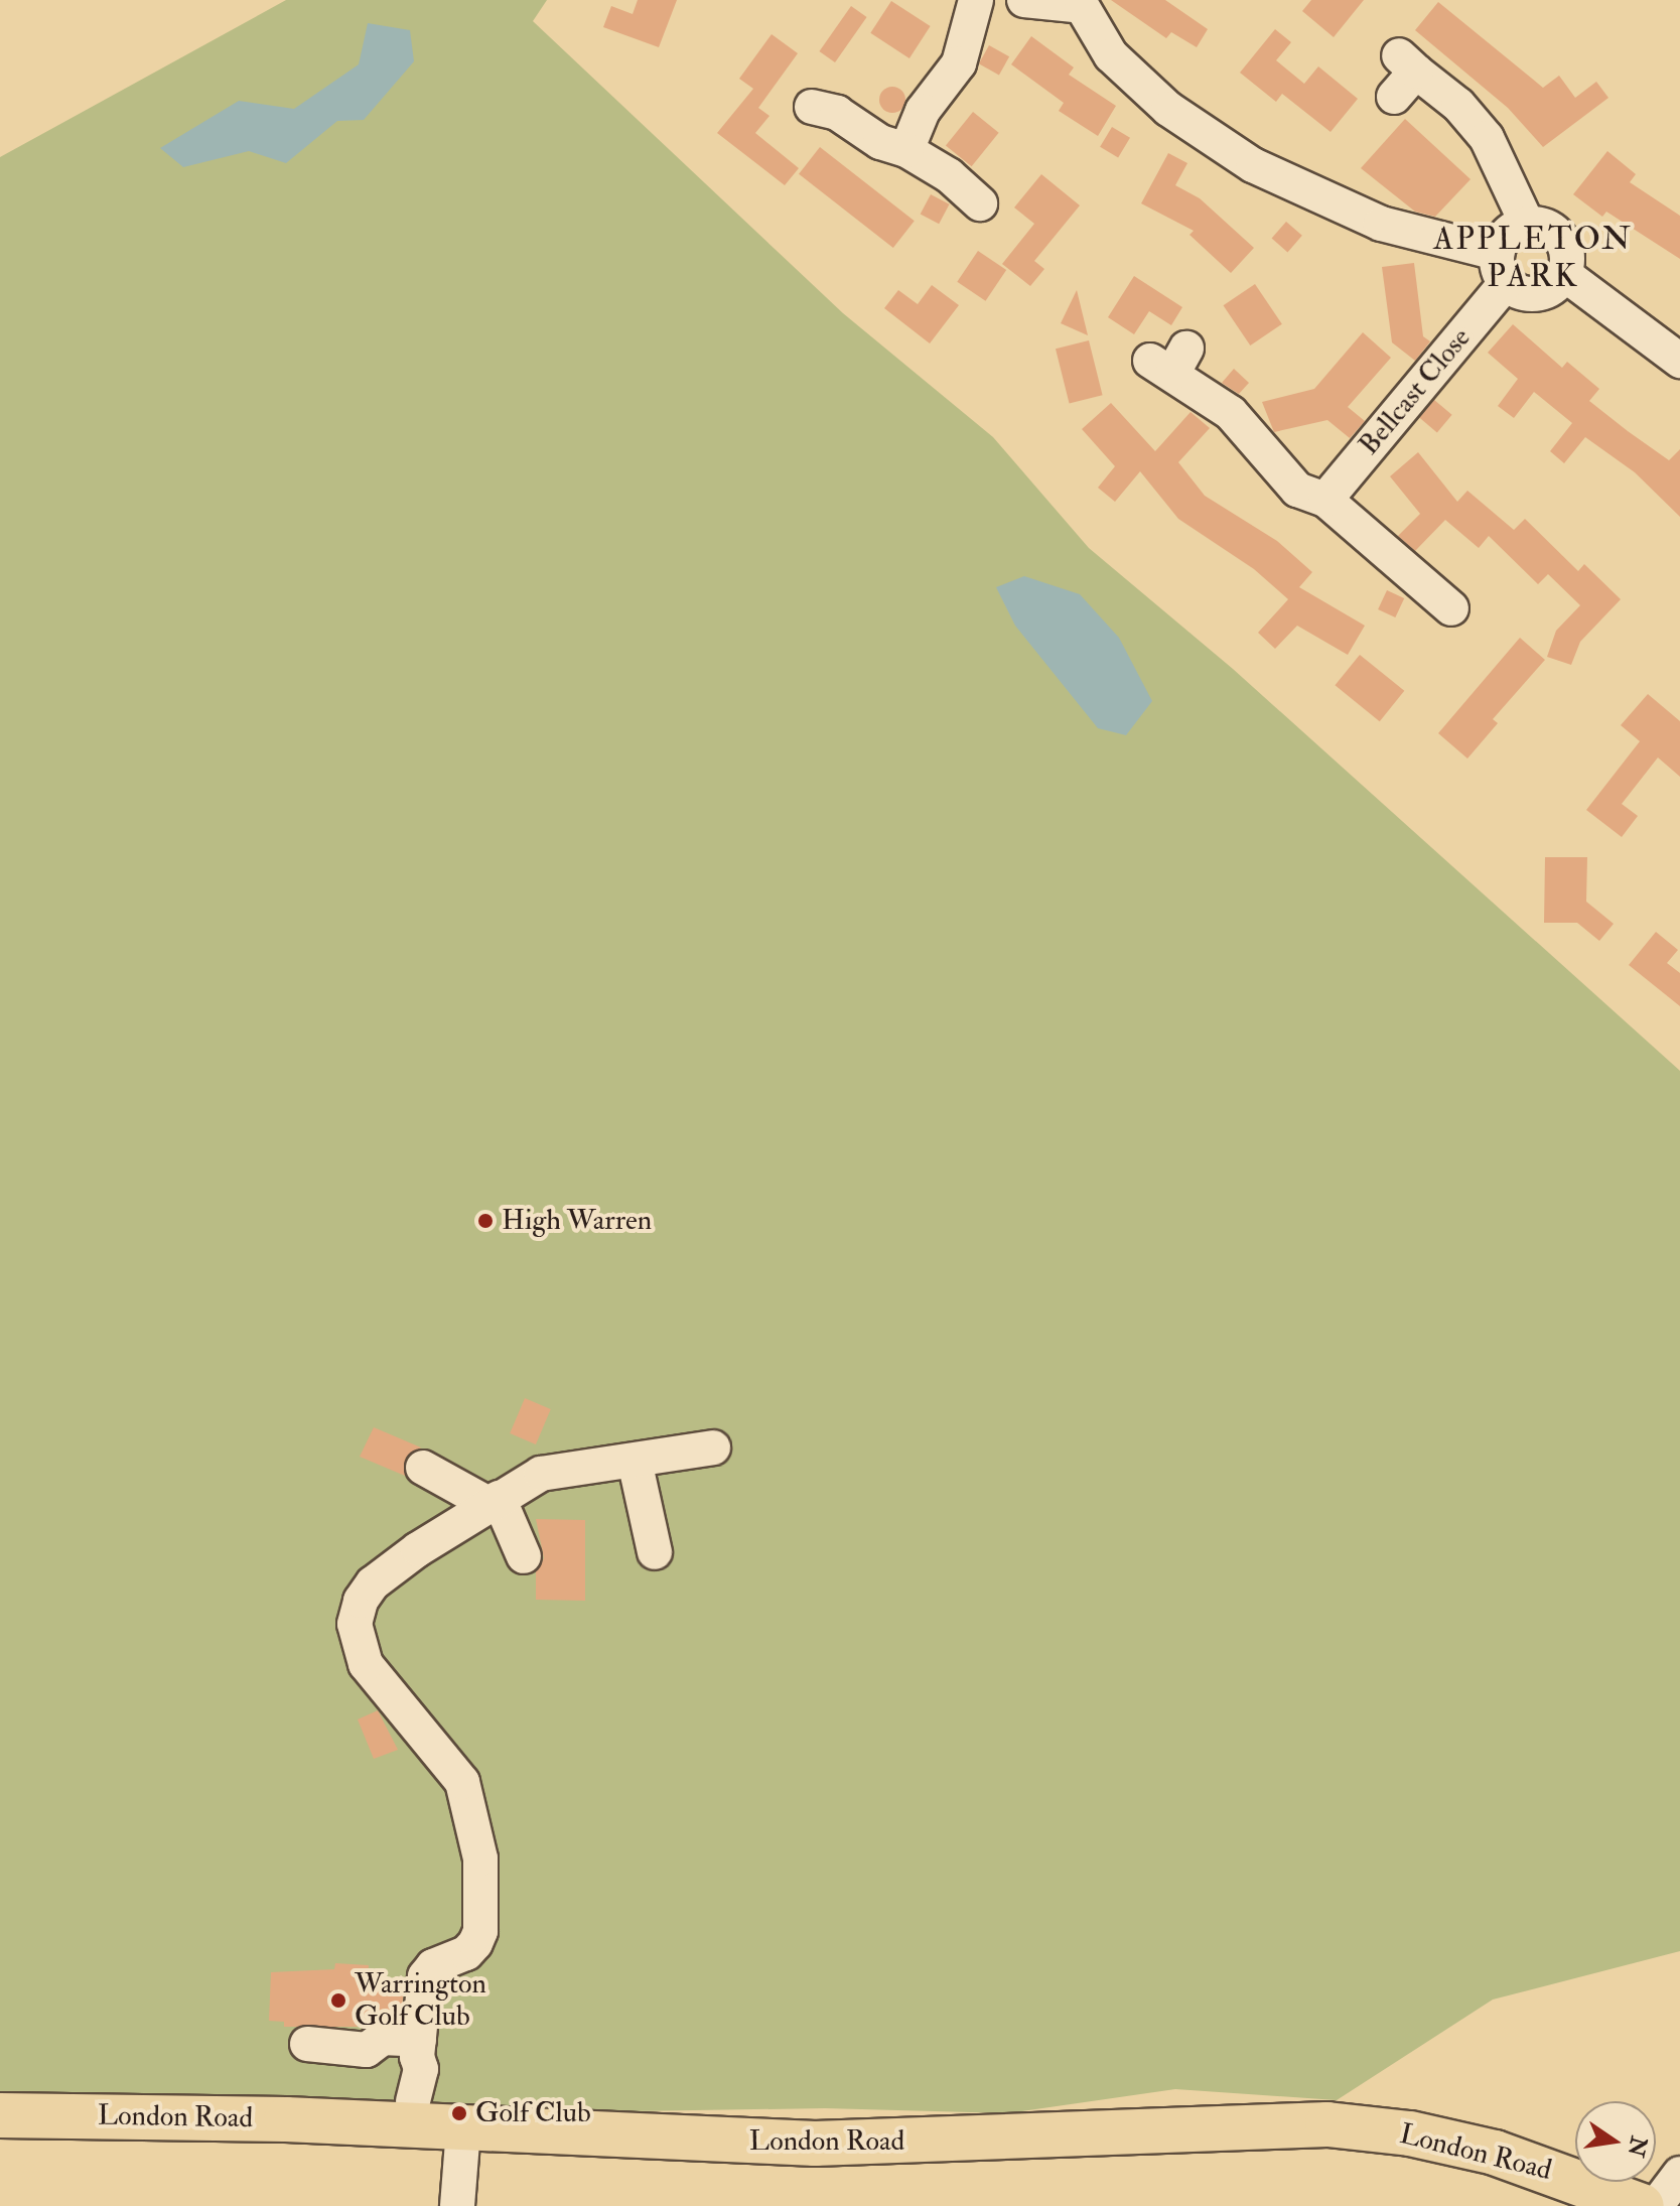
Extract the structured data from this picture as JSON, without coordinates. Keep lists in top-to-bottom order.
{
  "streets": {
    "highway": ["London Road"],
    "street": ["Bellcast Close"]
  },
  "districts": ["APPLETON PARK"],
  "places": ["High Warren", "Warrington Golf Club", "Golf Club"],
  "north": "right"
}
